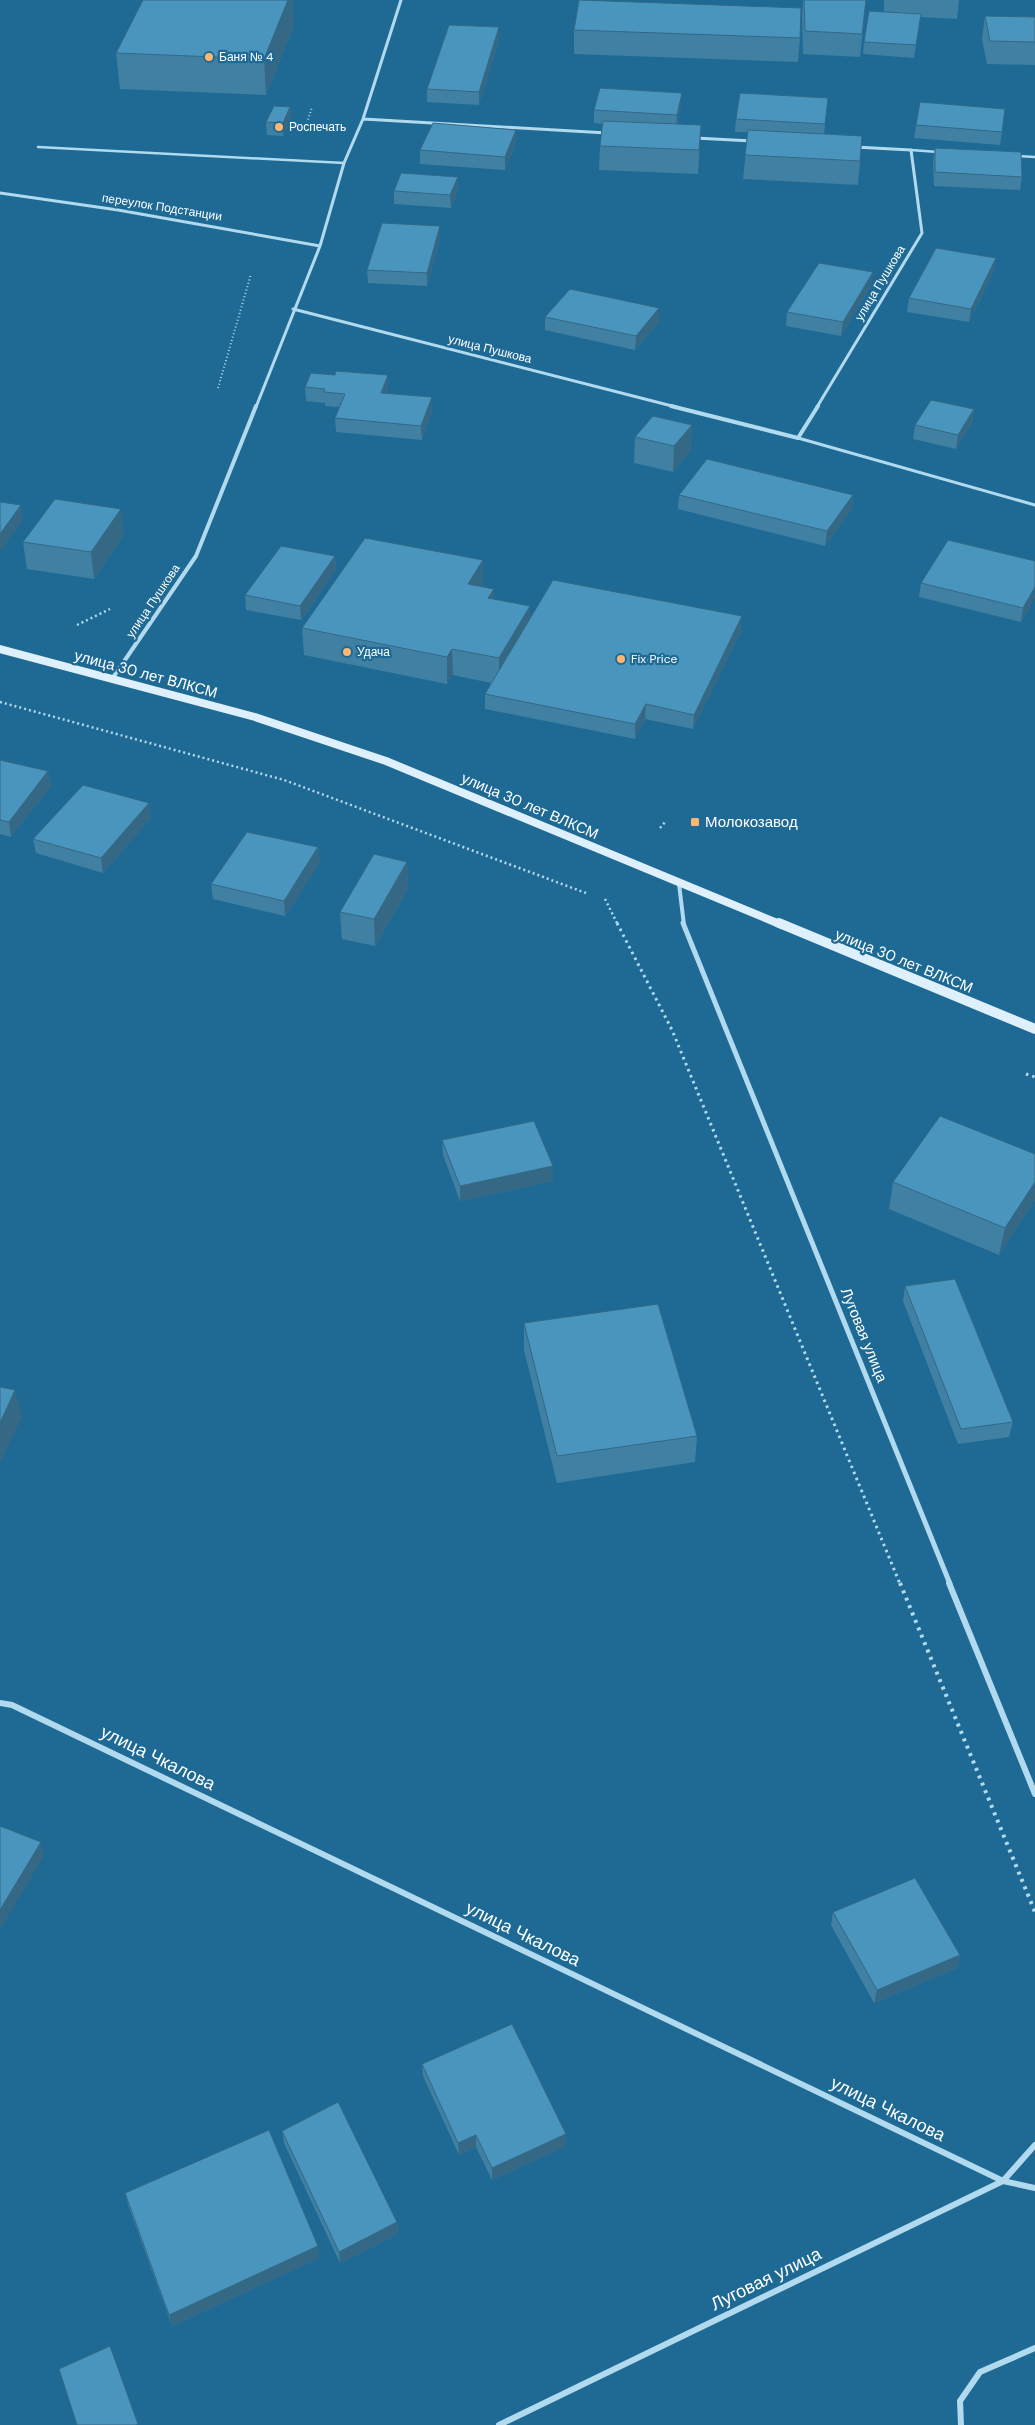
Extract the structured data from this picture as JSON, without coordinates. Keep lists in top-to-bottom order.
{
  "streets": {
    "main road": ["улица 30 лет ВЛКСМ"],
    "street": [
      "переулок Подстанции",
      "улица Пушкова",
      "Луговая улица",
      "улица Чкалова"
    ]
  },
  "crossings": [
    ["переулок Подстанции", "улица Пушкова"],
    ["улица Пушкова", "улица 30 лет ВЛКСМ"],
    ["улица 30 лет ВЛКСМ", "Луговая улица"],
    ["Луговая улица", "улица Чкалова"]
  ],
  "places": {
    "other": [
      "Баня № 4",
      "Роспечать",
      "Удача",
      "Fix Price"
    ],
    "transit": ["Молокозавод"]
  }
}
